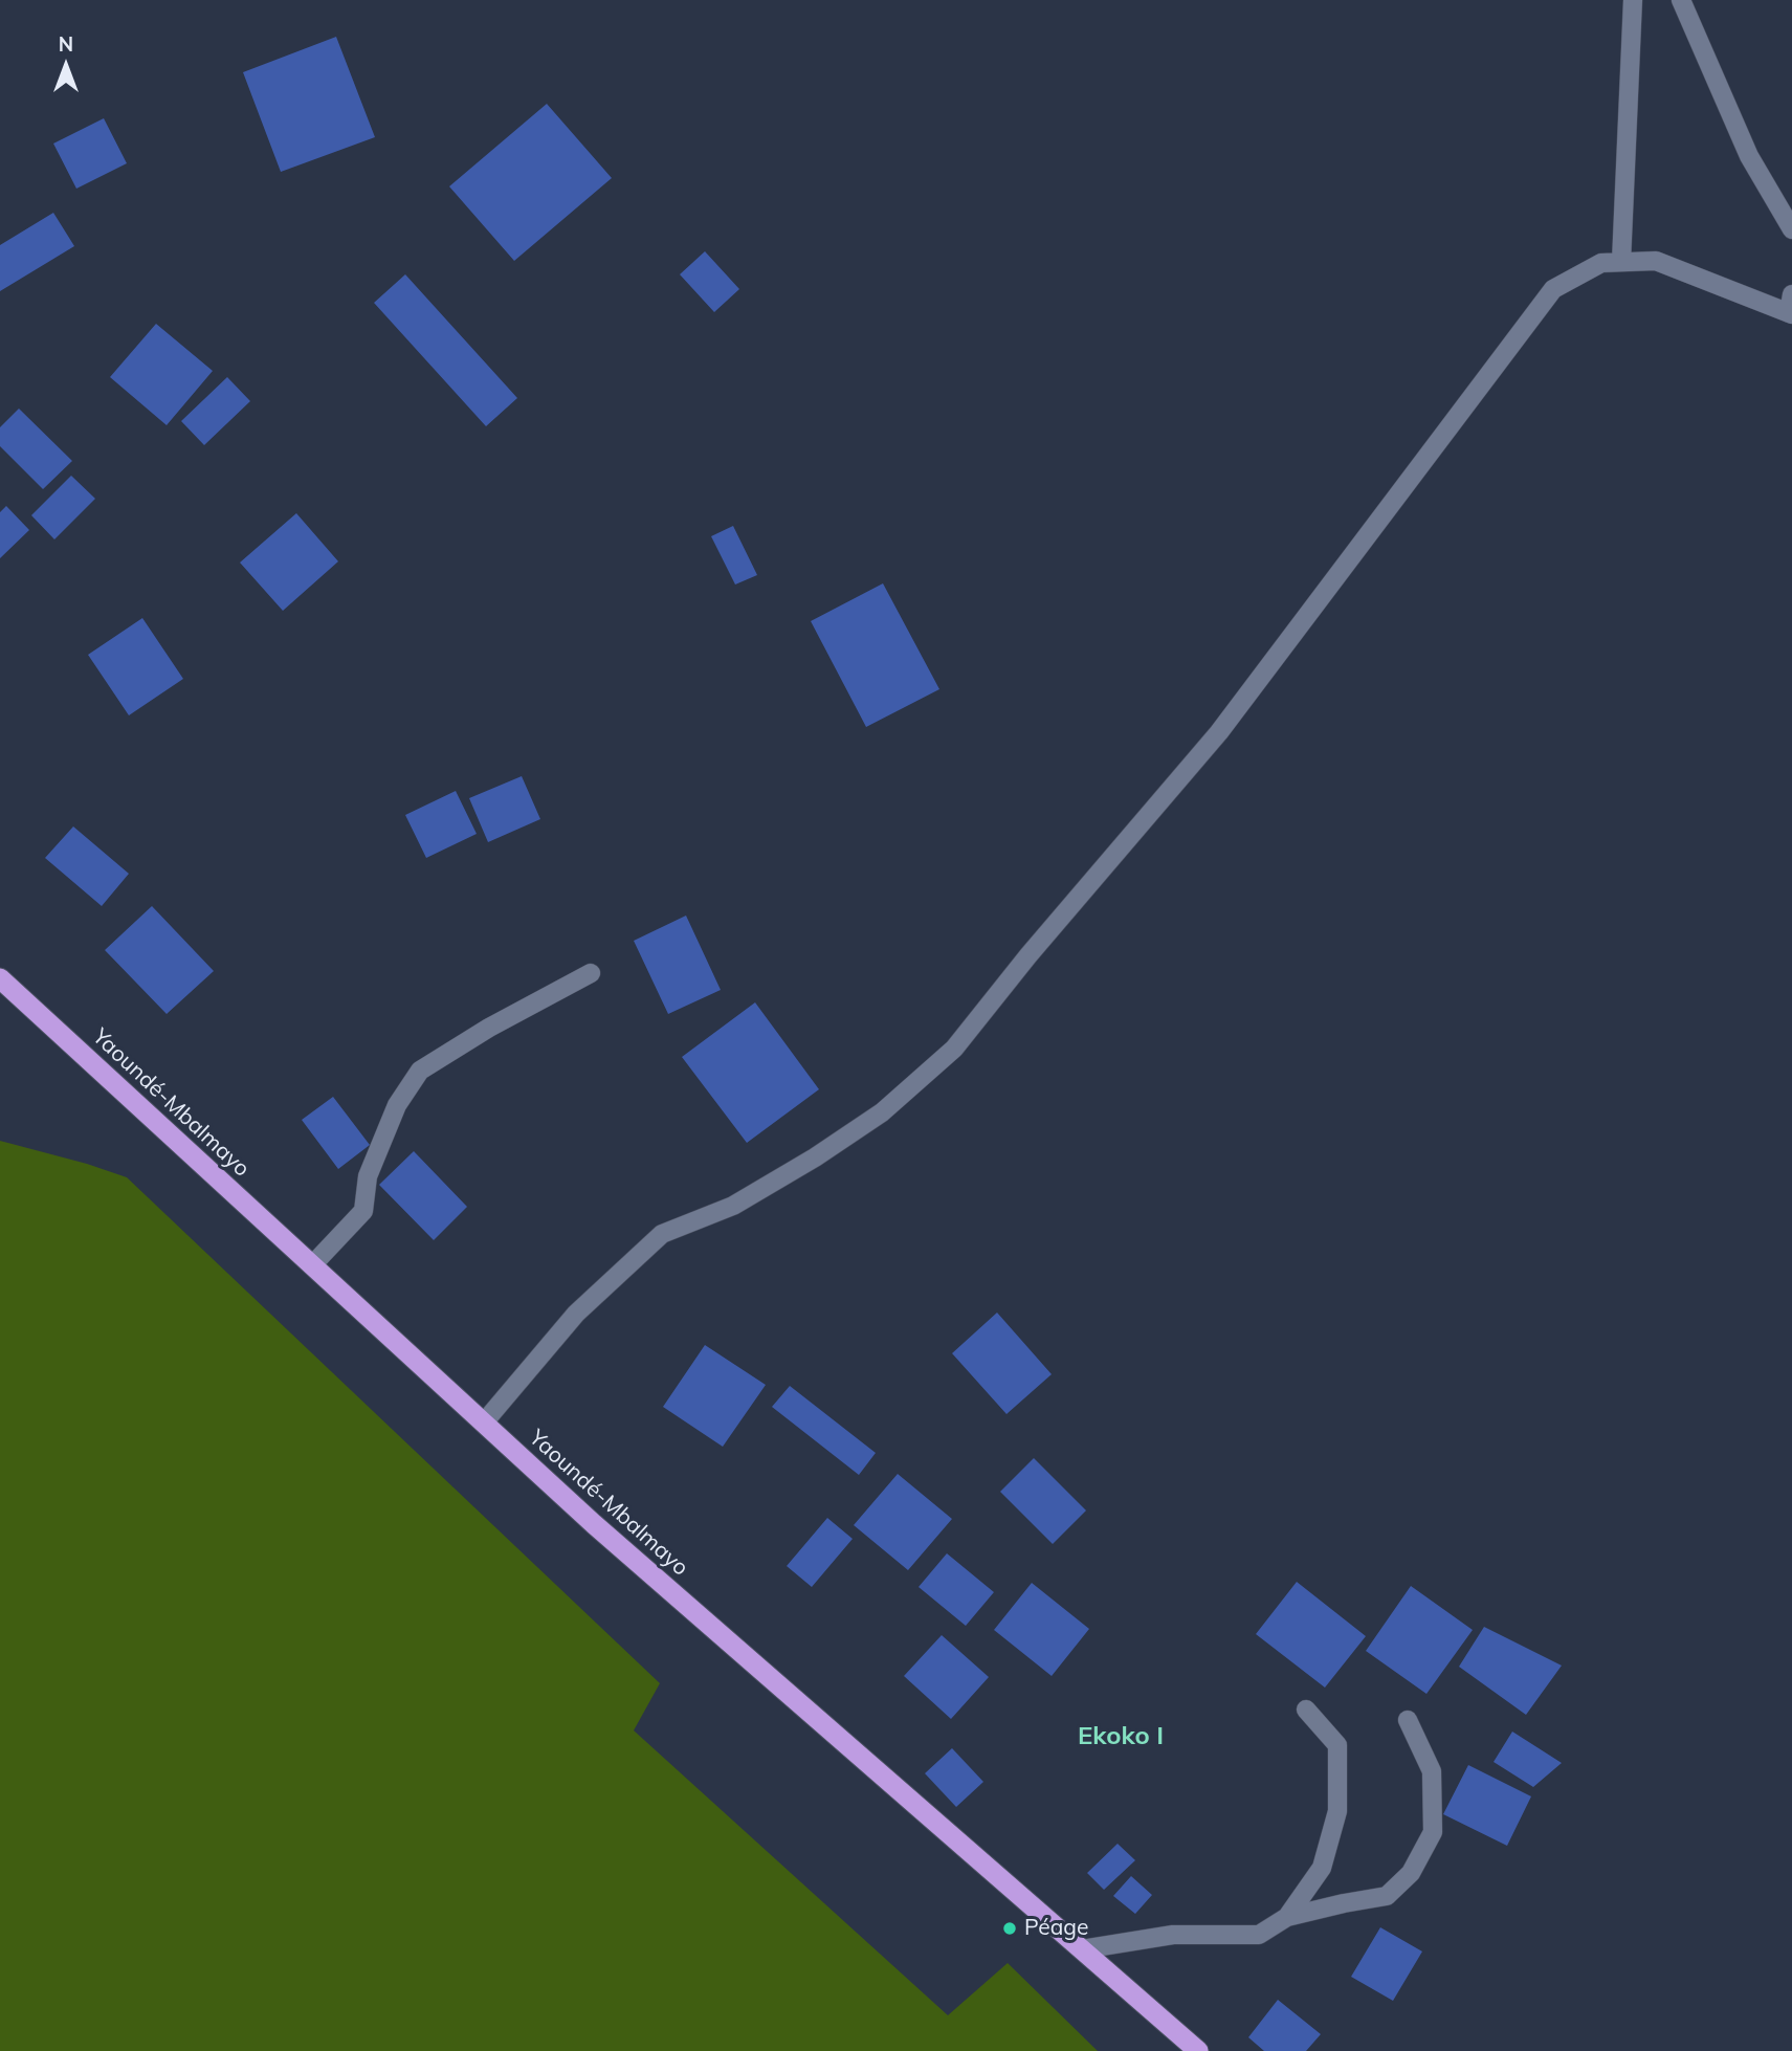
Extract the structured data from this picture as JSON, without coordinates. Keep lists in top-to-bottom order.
{
  "streets": {
    "highway": ["Yaoundé-Mbalmayo"]
  },
  "districts": ["Ekoko I"],
  "places": ["Péage"],
  "north": "top"
}
